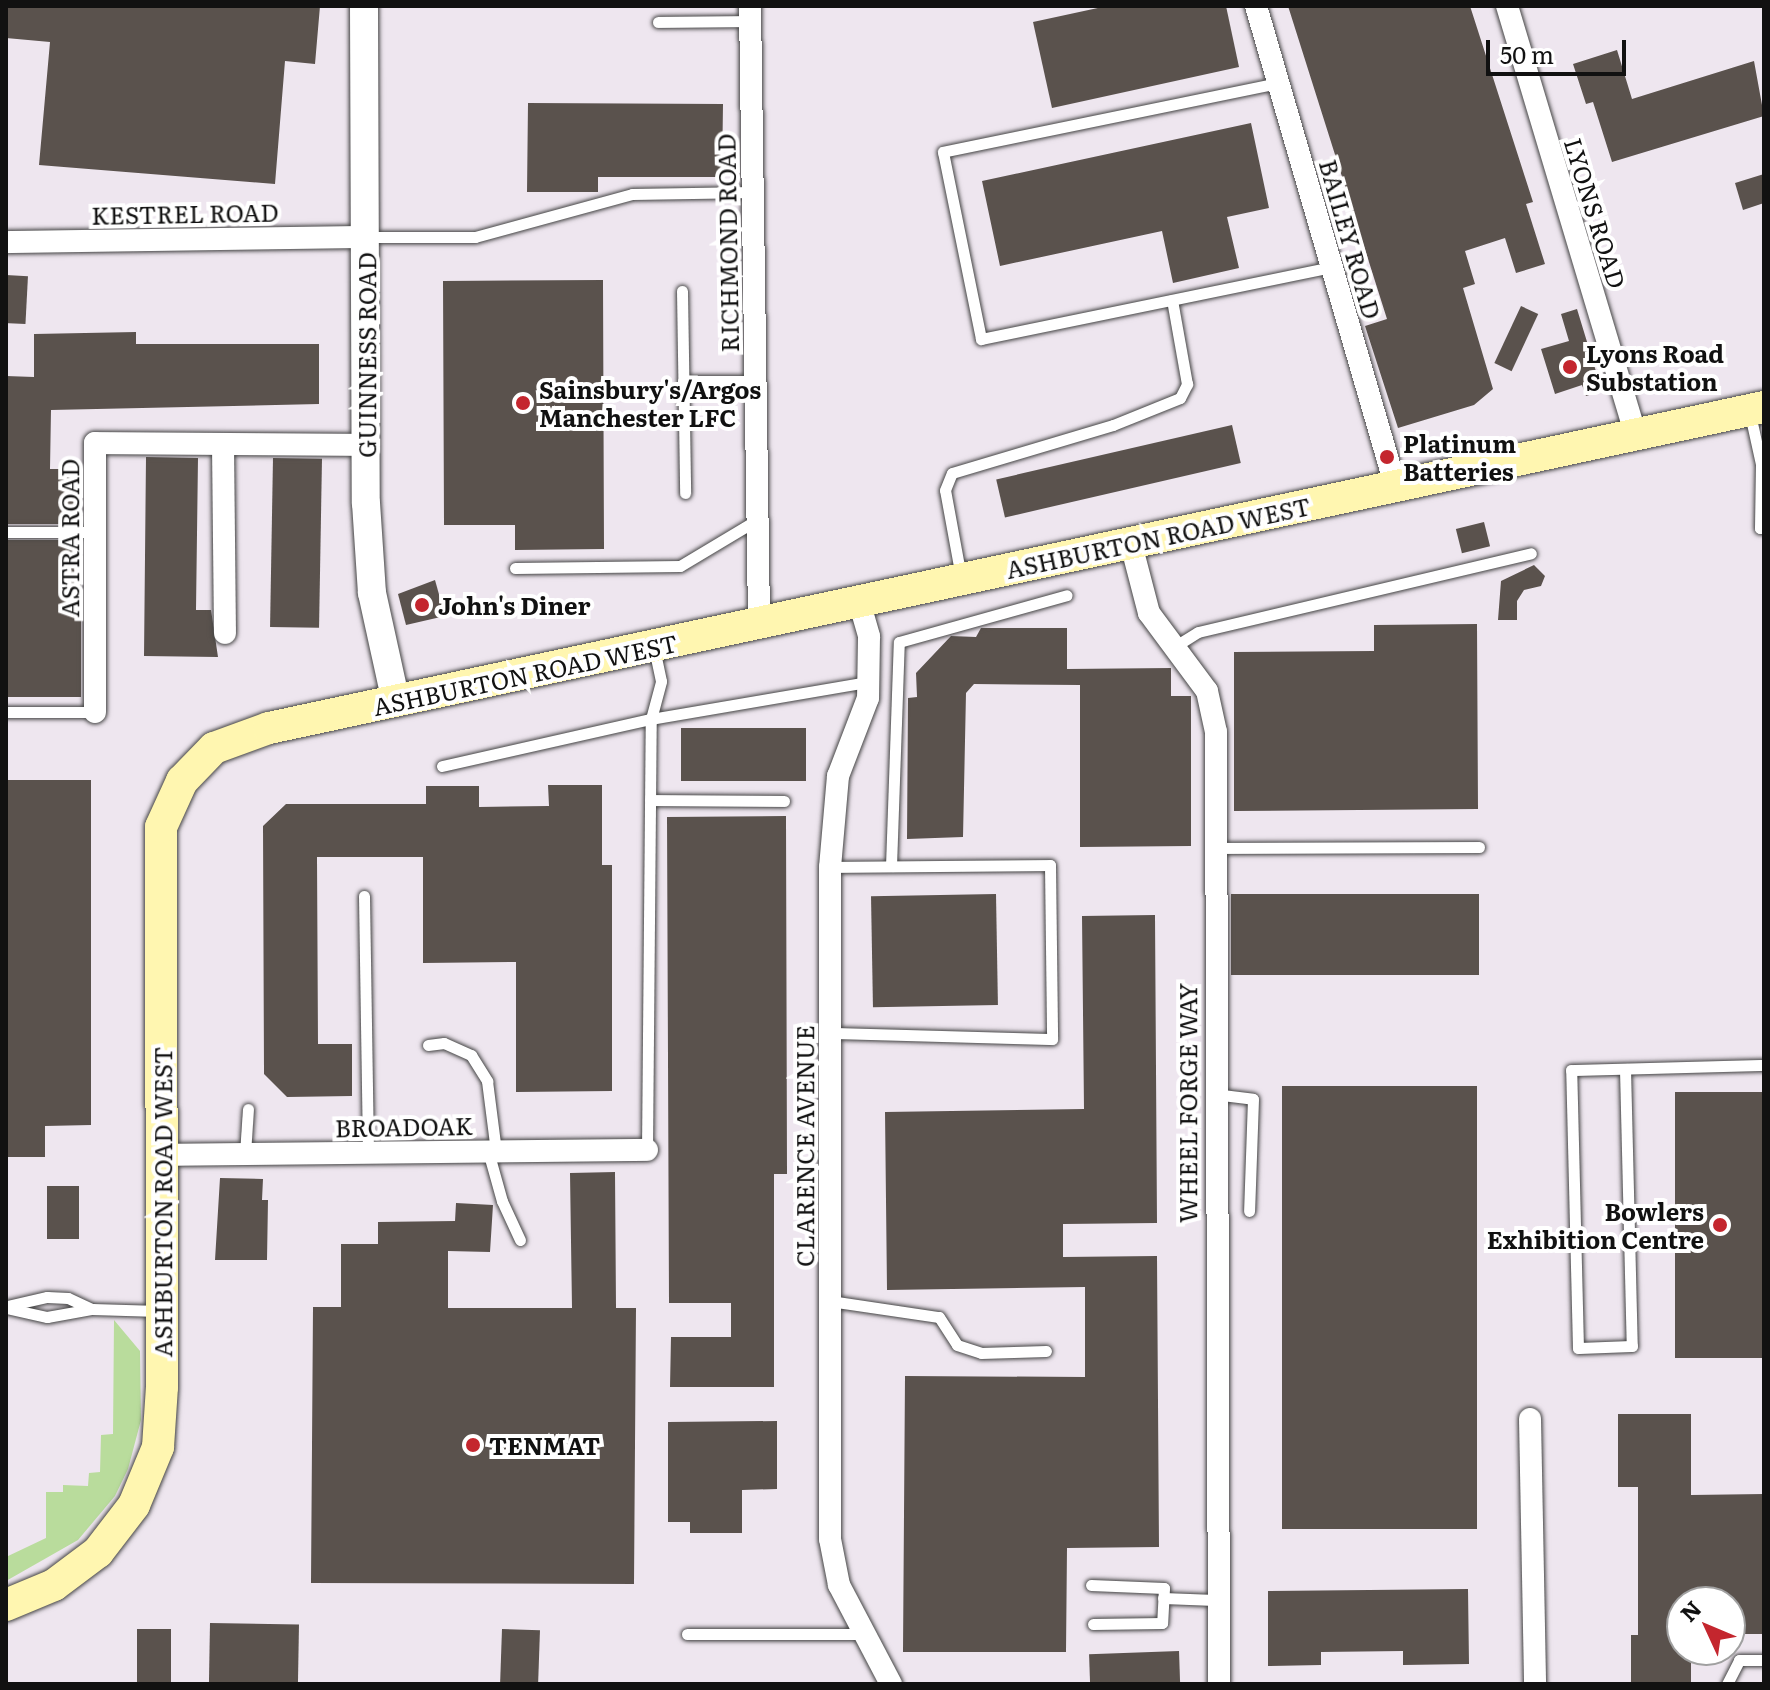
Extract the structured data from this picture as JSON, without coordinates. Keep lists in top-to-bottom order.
{
  "streets": {
    "main road": ["ASHBURTON ROAD WEST"],
    "street": [
      "KESTREL ROAD",
      "LYONS ROAD",
      "BAILEY ROAD",
      "RICHMOND ROAD",
      "GUINNESS ROAD",
      "ASTRA ROAD",
      "WHEEL FORGE WAY",
      "BROADOAK",
      "CLARENCE AVENUE"
    ]
  },
  "crossings": [
    ["KESTREL ROAD", "GUINNESS ROAD"],
    ["LYONS ROAD", "ASHBURTON ROAD WEST"],
    ["BAILEY ROAD", "ASHBURTON ROAD WEST"],
    ["RICHMOND ROAD", "ASHBURTON ROAD WEST"],
    ["GUINNESS ROAD", "ASHBURTON ROAD WEST"],
    ["GUINNESS ROAD", "ASTRA ROAD"],
    ["ASHBURTON ROAD WEST", "WHEEL FORGE WAY"],
    ["ASHBURTON ROAD WEST", "BROADOAK"],
    ["ASHBURTON ROAD WEST", "CLARENCE AVENUE"]
  ],
  "places": [
    "Lyons Road Substation",
    "Sainsbury's/Argos Manchester LFC",
    "Platinum Batteries",
    "John's Diner",
    "Bowlers Exhibition Centre",
    "TENMAT"
  ],
  "scale_bar": "50 m",
  "north": "top left"
}
